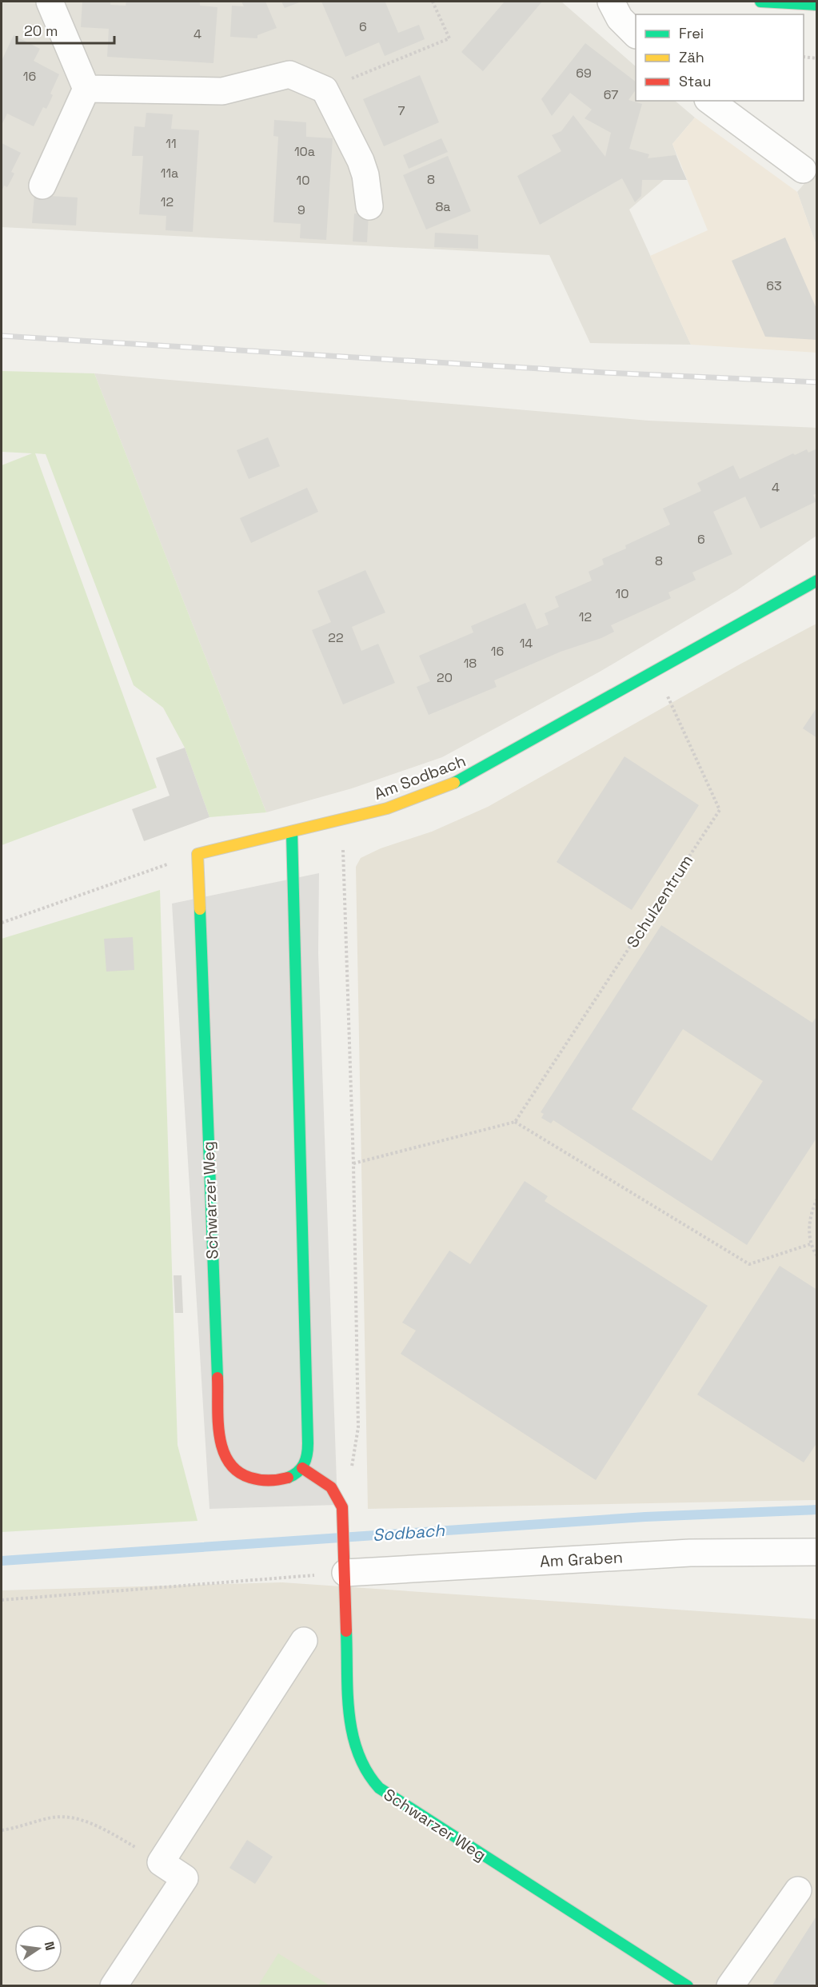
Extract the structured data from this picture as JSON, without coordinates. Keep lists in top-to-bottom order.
{
  "streets": {
    "street": ["Am Sodbach", "Schwarzer Weg", "Am Graben"],
    "path": ["Schulzentrum"]
  },
  "crossings": [
    ["Am Sodbach", "Schulzentrum"],
    ["Am Sodbach", "Schwarzer Weg"],
    ["Schwarzer Weg", "Am Graben"]
  ],
  "water": ["Sodbach"],
  "house_numbers": [
    "6",
    "4",
    "69",
    "16",
    "67",
    "7",
    "11",
    "10a",
    "11a",
    "8",
    "10",
    "12",
    "8a",
    "9",
    "63",
    "4",
    "6",
    "8",
    "10",
    "12",
    "22",
    "14",
    "16",
    "18",
    "20"
  ],
  "legend": ["Frei", "Zäh", "Stau"],
  "scale_bar": "20 m",
  "north": "right"
}
